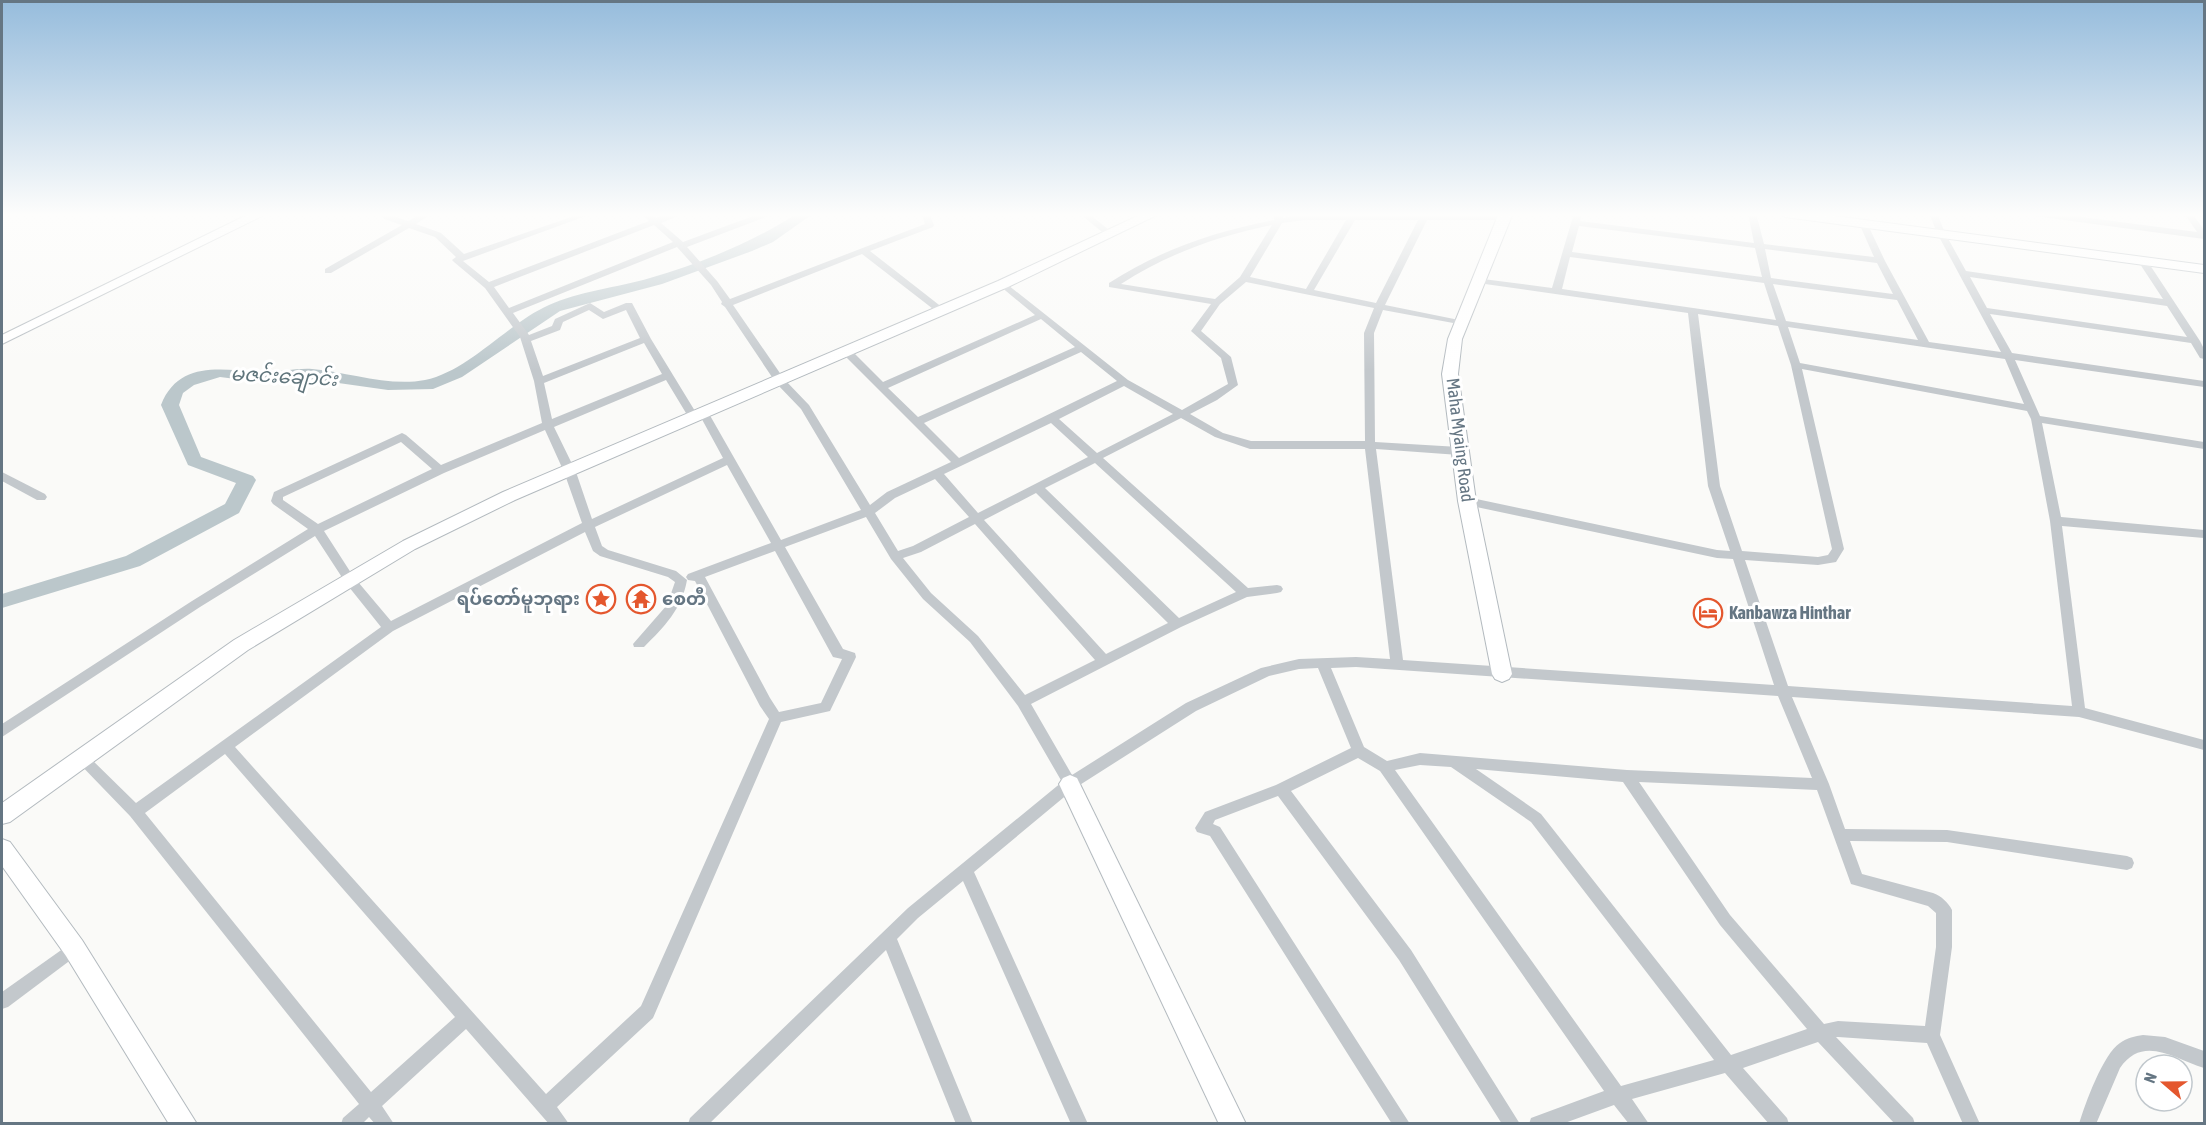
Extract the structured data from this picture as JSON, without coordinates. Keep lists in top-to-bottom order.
{
  "streets": {
    "street": ["Maha Myaing Road"]
  },
  "water": ["မဇင်းချောင်း"],
  "places": {
    "place": ["ရပ်တော်မူဘုရား"],
    "temple": ["စေတီ"],
    "hotel": ["Kanbawza Hinthar"]
  },
  "north": "left"
}
